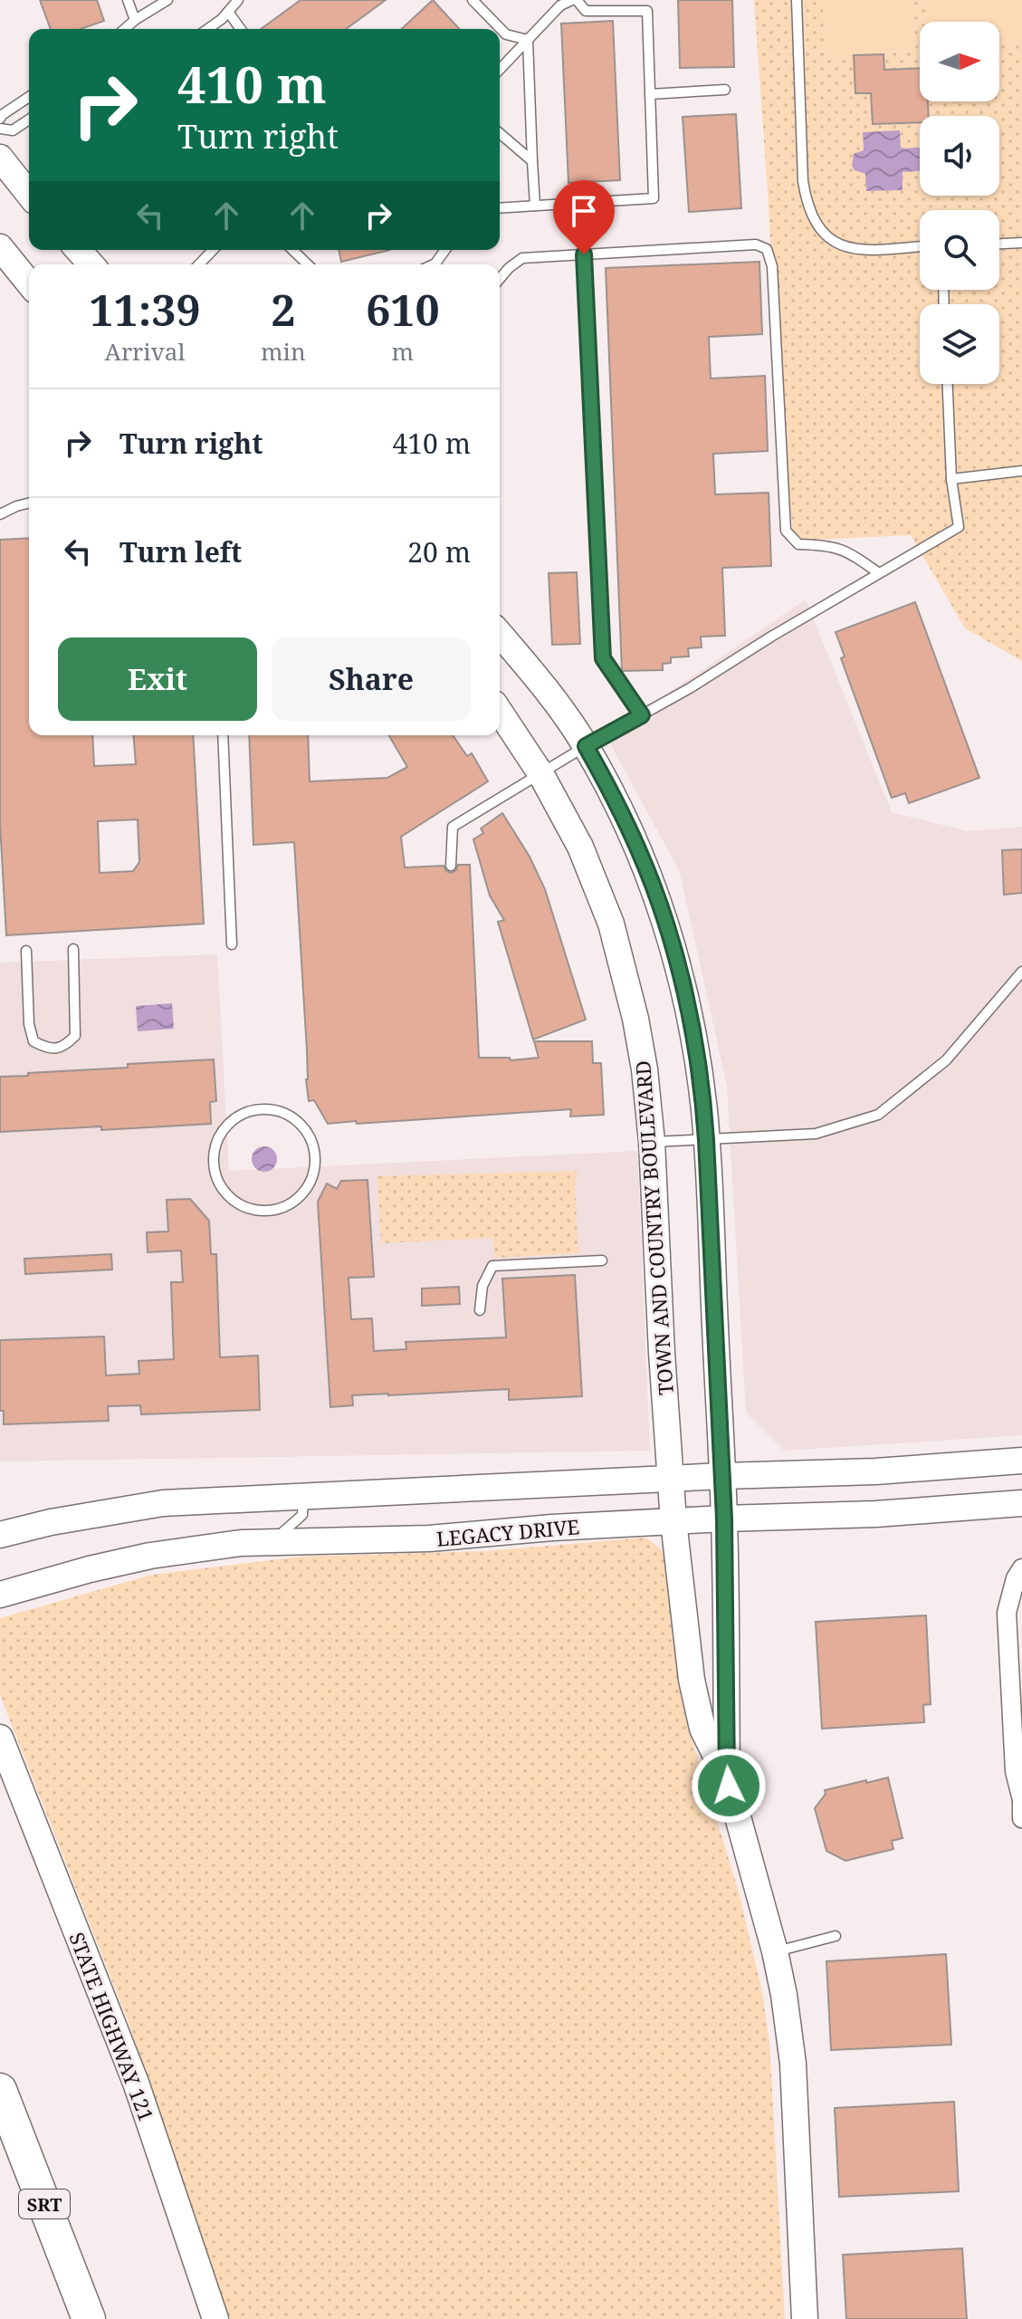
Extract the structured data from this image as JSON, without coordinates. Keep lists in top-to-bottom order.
{
  "streets": {
    "highway": ["SRT"],
    "main road": ["TOWN AND COUNTRY BOULEVARD", "LEGACY DRIVE", "STATE HIGHWAY 121"]
  },
  "crossings": [
    ["TOWN AND COUNTRY BOULEVARD", "LEGACY DRIVE"]
  ],
  "north": "right",
  "page": {
    "turn": ["410 m", "Turn right"],
    "eta": [
      "11:39",
      "Arrival",
      "2",
      "min",
      "610",
      "m"
    ],
    "list": [
      {
        "name": "Turn right",
        "value": "410 m"
      },
      {
        "name": "Turn left",
        "value": "20 m"
      }
    ],
    "buttons": ["Exit", "Share"]
  }
}
